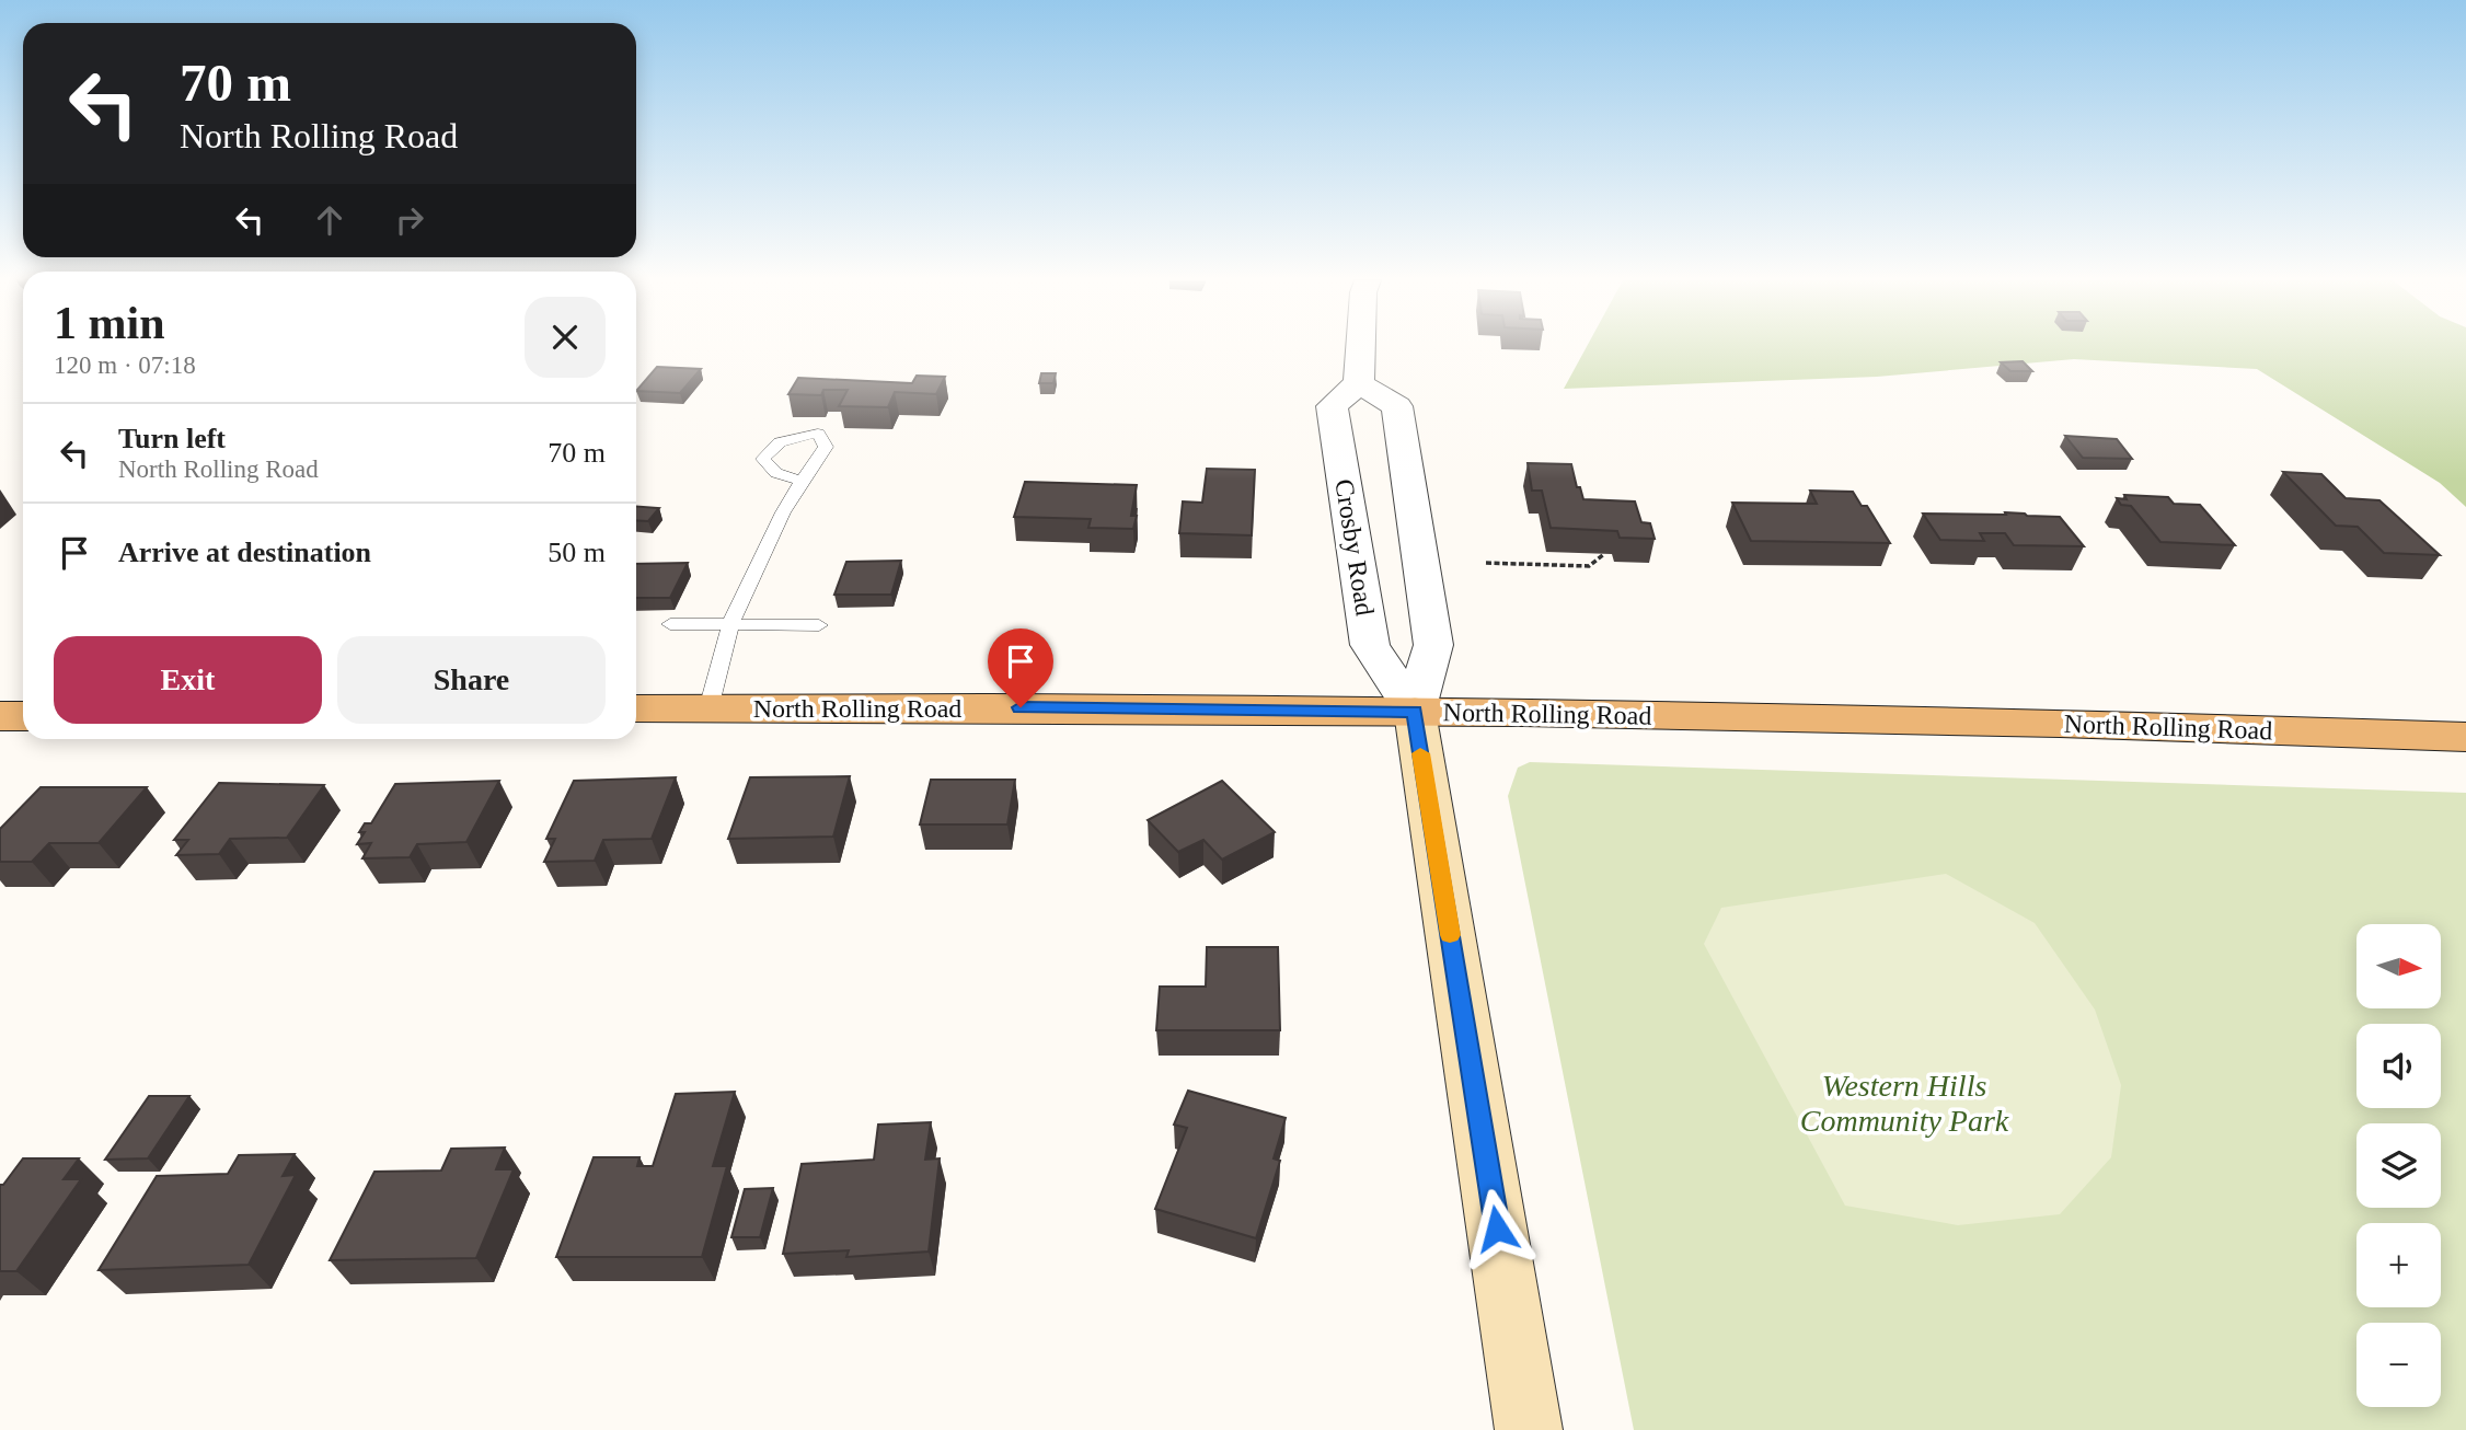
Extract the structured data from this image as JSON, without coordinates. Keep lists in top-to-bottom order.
{
  "streets": {
    "main road": ["Crosby Road", "North Rolling Road"]
  },
  "crossings": [
    ["Crosby Road", "North Rolling Road"]
  ],
  "parks": ["Western Hills Community Park"],
  "north": "right",
  "page": {
    "turn": ["70 m", "North Rolling Road"],
    "heading": ["1 min", "120 m · 07:18"],
    "list": [
      {
        "name": "Turn left",
        "note": "North Rolling Road",
        "value": "70 m"
      },
      {
        "name": "Arrive at destination",
        "value": "50 m"
      }
    ],
    "buttons": ["Exit", "Share"],
    "map_buttons": ["+", "−"]
  }
}
